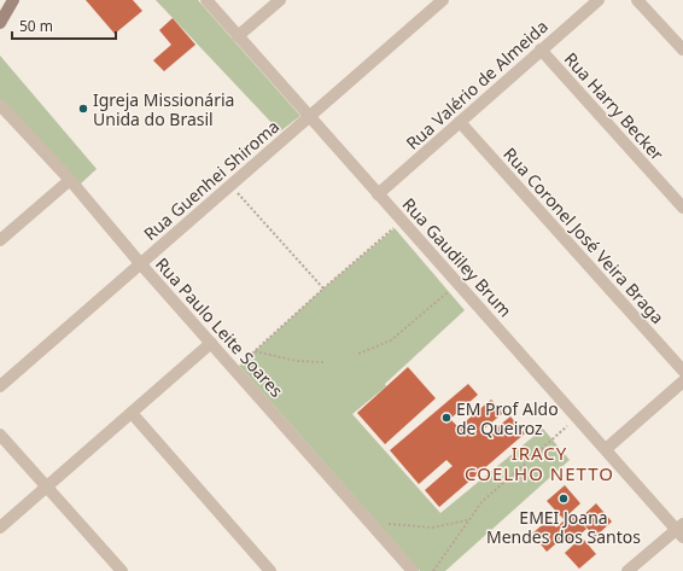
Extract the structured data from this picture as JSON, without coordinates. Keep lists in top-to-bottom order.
{
  "streets": {
    "street": [
      "Rua Valério de Almeida",
      "Rua Harry Becker",
      "Rua Guenhei Shiroma",
      "Rua Coronel José Veira Braga",
      "Rua Gaudiley Brum",
      "Rua Paulo Leite Soares"
    ]
  },
  "crossings": [
    ["Rua Valério de Almeida", "Rua Harry Becker"],
    ["Rua Valério de Almeida", "Rua Coronel José Veira Braga"],
    ["Rua Valério de Almeida", "Rua Gaudiley Brum"],
    ["Rua Guenhei Shiroma", "Rua Gaudiley Brum"],
    ["Rua Guenhei Shiroma", "Rua Paulo Leite Soares"]
  ],
  "districts": ["IRACY COELHO NETTO"],
  "places": ["Igreja Missionária Unida do Brasil", "EM Prof Aldo de Queiroz", "EMEI Joana Mendes dos Santos"],
  "scale_bar": "50 m"
}
